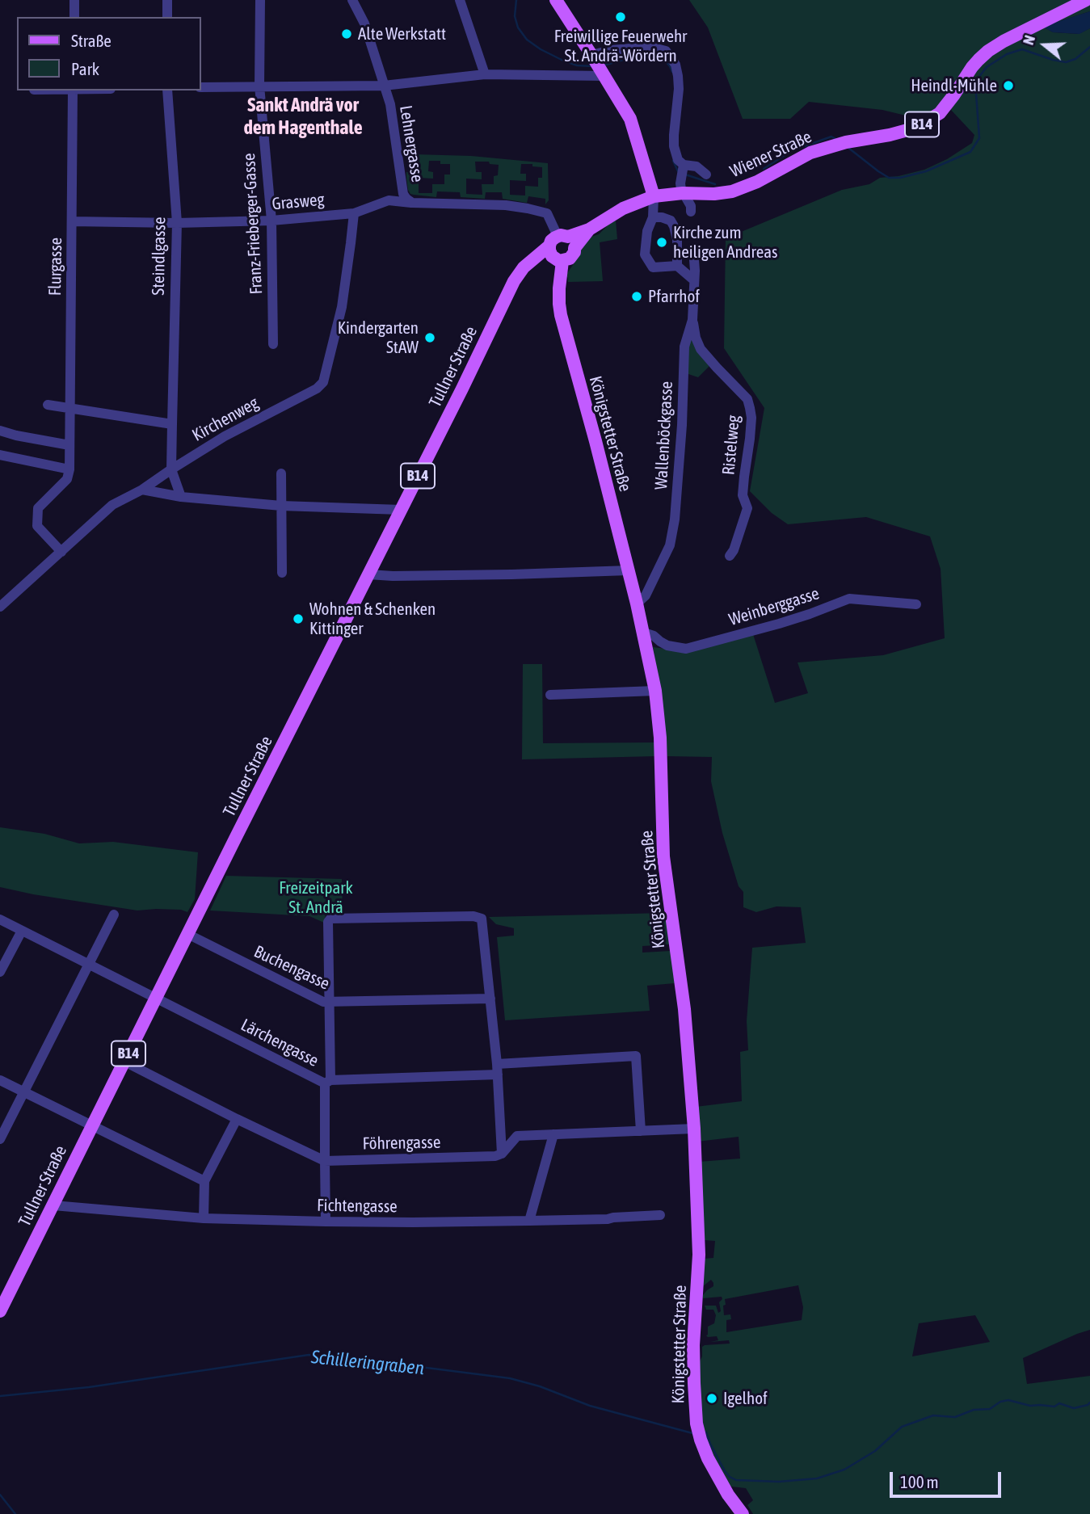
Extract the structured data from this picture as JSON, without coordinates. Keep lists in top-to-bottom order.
{
  "streets": {
    "main road": [
      "B14",
      "Wiener Straße",
      "Tullner Straße",
      "Königstetter Straße"
    ],
    "street": [
      "Lehnergasse",
      "Grasweg",
      "Franz-Frieberger-Gasse",
      "Steindlgasse",
      "Flurgasse",
      "Kirchenweg",
      "Wallenböckgasse",
      "Ristelweg",
      "Weinberggasse",
      "Buchengasse",
      "Lärchengasse",
      "Föhrengasse",
      "Fichtengasse"
    ]
  },
  "crossings": [
    ["B14", "Lehnergasse"],
    ["B14", "Wiener Straße"],
    ["B14", "Tullner Straße"],
    ["B14", "Königstetter Straße"],
    ["Lehnergasse", "Grasweg"],
    ["Lehnergasse", "Tullner Straße"],
    ["Lehnergasse", "Königstetter Straße"],
    ["Grasweg", "Franz-Frieberger-Gasse"],
    ["Grasweg", "Steindlgasse"],
    ["Grasweg", "Flurgasse"],
    ["Grasweg", "Kirchenweg"],
    ["Steindlgasse", "Kirchenweg"],
    ["Tullner Straße", "Königstetter Straße"],
    ["Tullner Straße", "Buchengasse"],
    ["Tullner Straße", "Lärchengasse"],
    ["Tullner Straße", "Föhrengasse"],
    ["Tullner Straße", "Fichtengasse"],
    ["Königstetter Straße", "Wallenböckgasse"],
    ["Königstetter Straße", "Weinberggasse"],
    ["Wallenböckgasse", "Ristelweg"]
  ],
  "districts": ["Sankt Andrä vor dem Hagenthale"],
  "water": ["Schilleringraben"],
  "parks": ["Freizeitpark St. Andrä"],
  "places": [
    "Freiwillige Feuerwehr St. Andrä-Wördern",
    "Alte Werkstatt",
    "Heindl-Mühle",
    "Kirche zum heiligen Andreas",
    "Pfarrhof",
    "Kindergarten StAW",
    "Wohnen & Schenken Kittinger",
    "Igelhof"
  ],
  "legend": ["Straße", "Park"],
  "scale_bar": "100 m",
  "north": "left"
}
